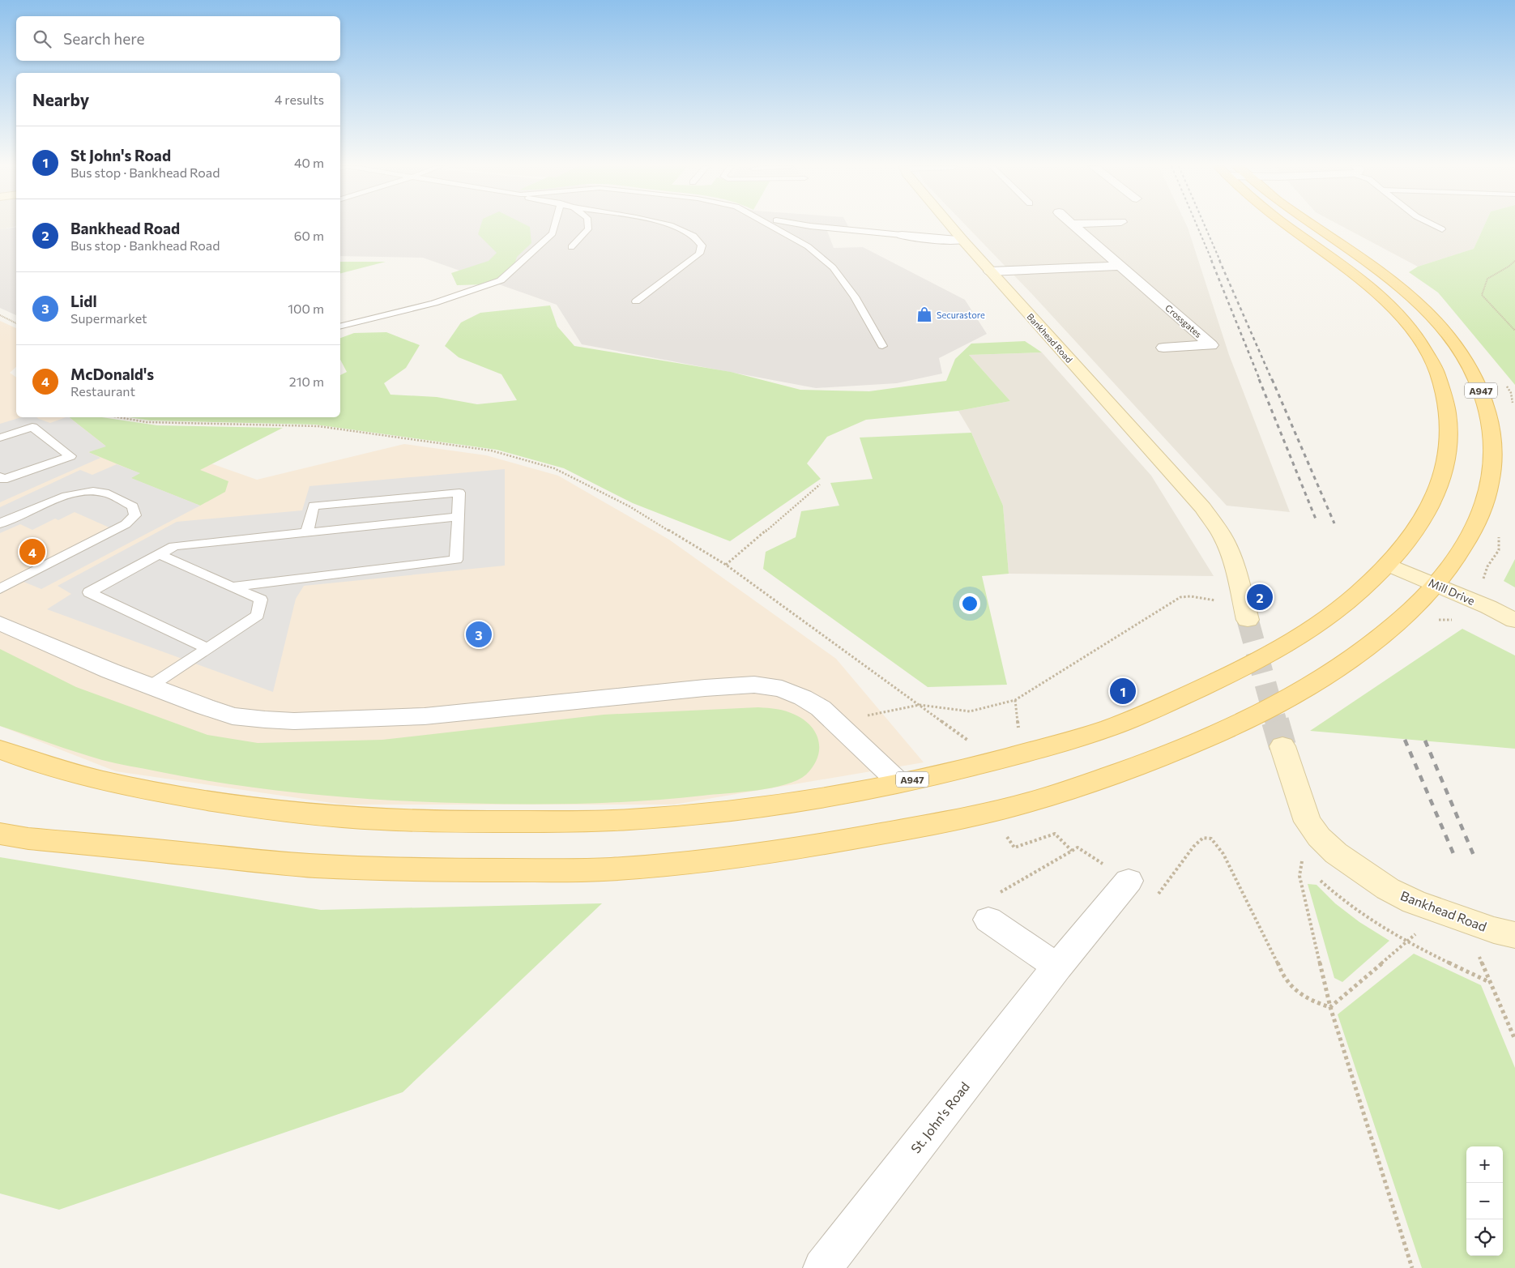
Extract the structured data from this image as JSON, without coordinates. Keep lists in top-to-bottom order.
{
  "streets": {
    "main road": ["A947"],
    "street": [
      "Crossgates",
      "Bankhead Road",
      "Mill Drive",
      "St. John's Road"
    ]
  },
  "crossings": [
    ["A947", "Mill Drive"]
  ],
  "places": {
    "shop": ["Securastore"]
  },
  "page": {
    "search": "Search here",
    "heading": ["Nearby", "4 results"],
    "list": [
      {
        "mark": "1",
        "name": "St John's Road",
        "note": "Bus stop · Bankhead Road",
        "value": "40 m"
      },
      {
        "mark": "2",
        "name": "Bankhead Road",
        "note": "Bus stop · Bankhead Road",
        "value": "60 m"
      },
      {
        "mark": "3",
        "name": "Lidl",
        "note": "Supermarket",
        "value": "100 m"
      },
      {
        "mark": "4",
        "name": "McDonald's",
        "note": "Restaurant",
        "value": "210 m"
      }
    ],
    "pins": [
      "4",
      "2",
      "3",
      "1"
    ],
    "map_buttons": ["+", "−"]
  }
}
